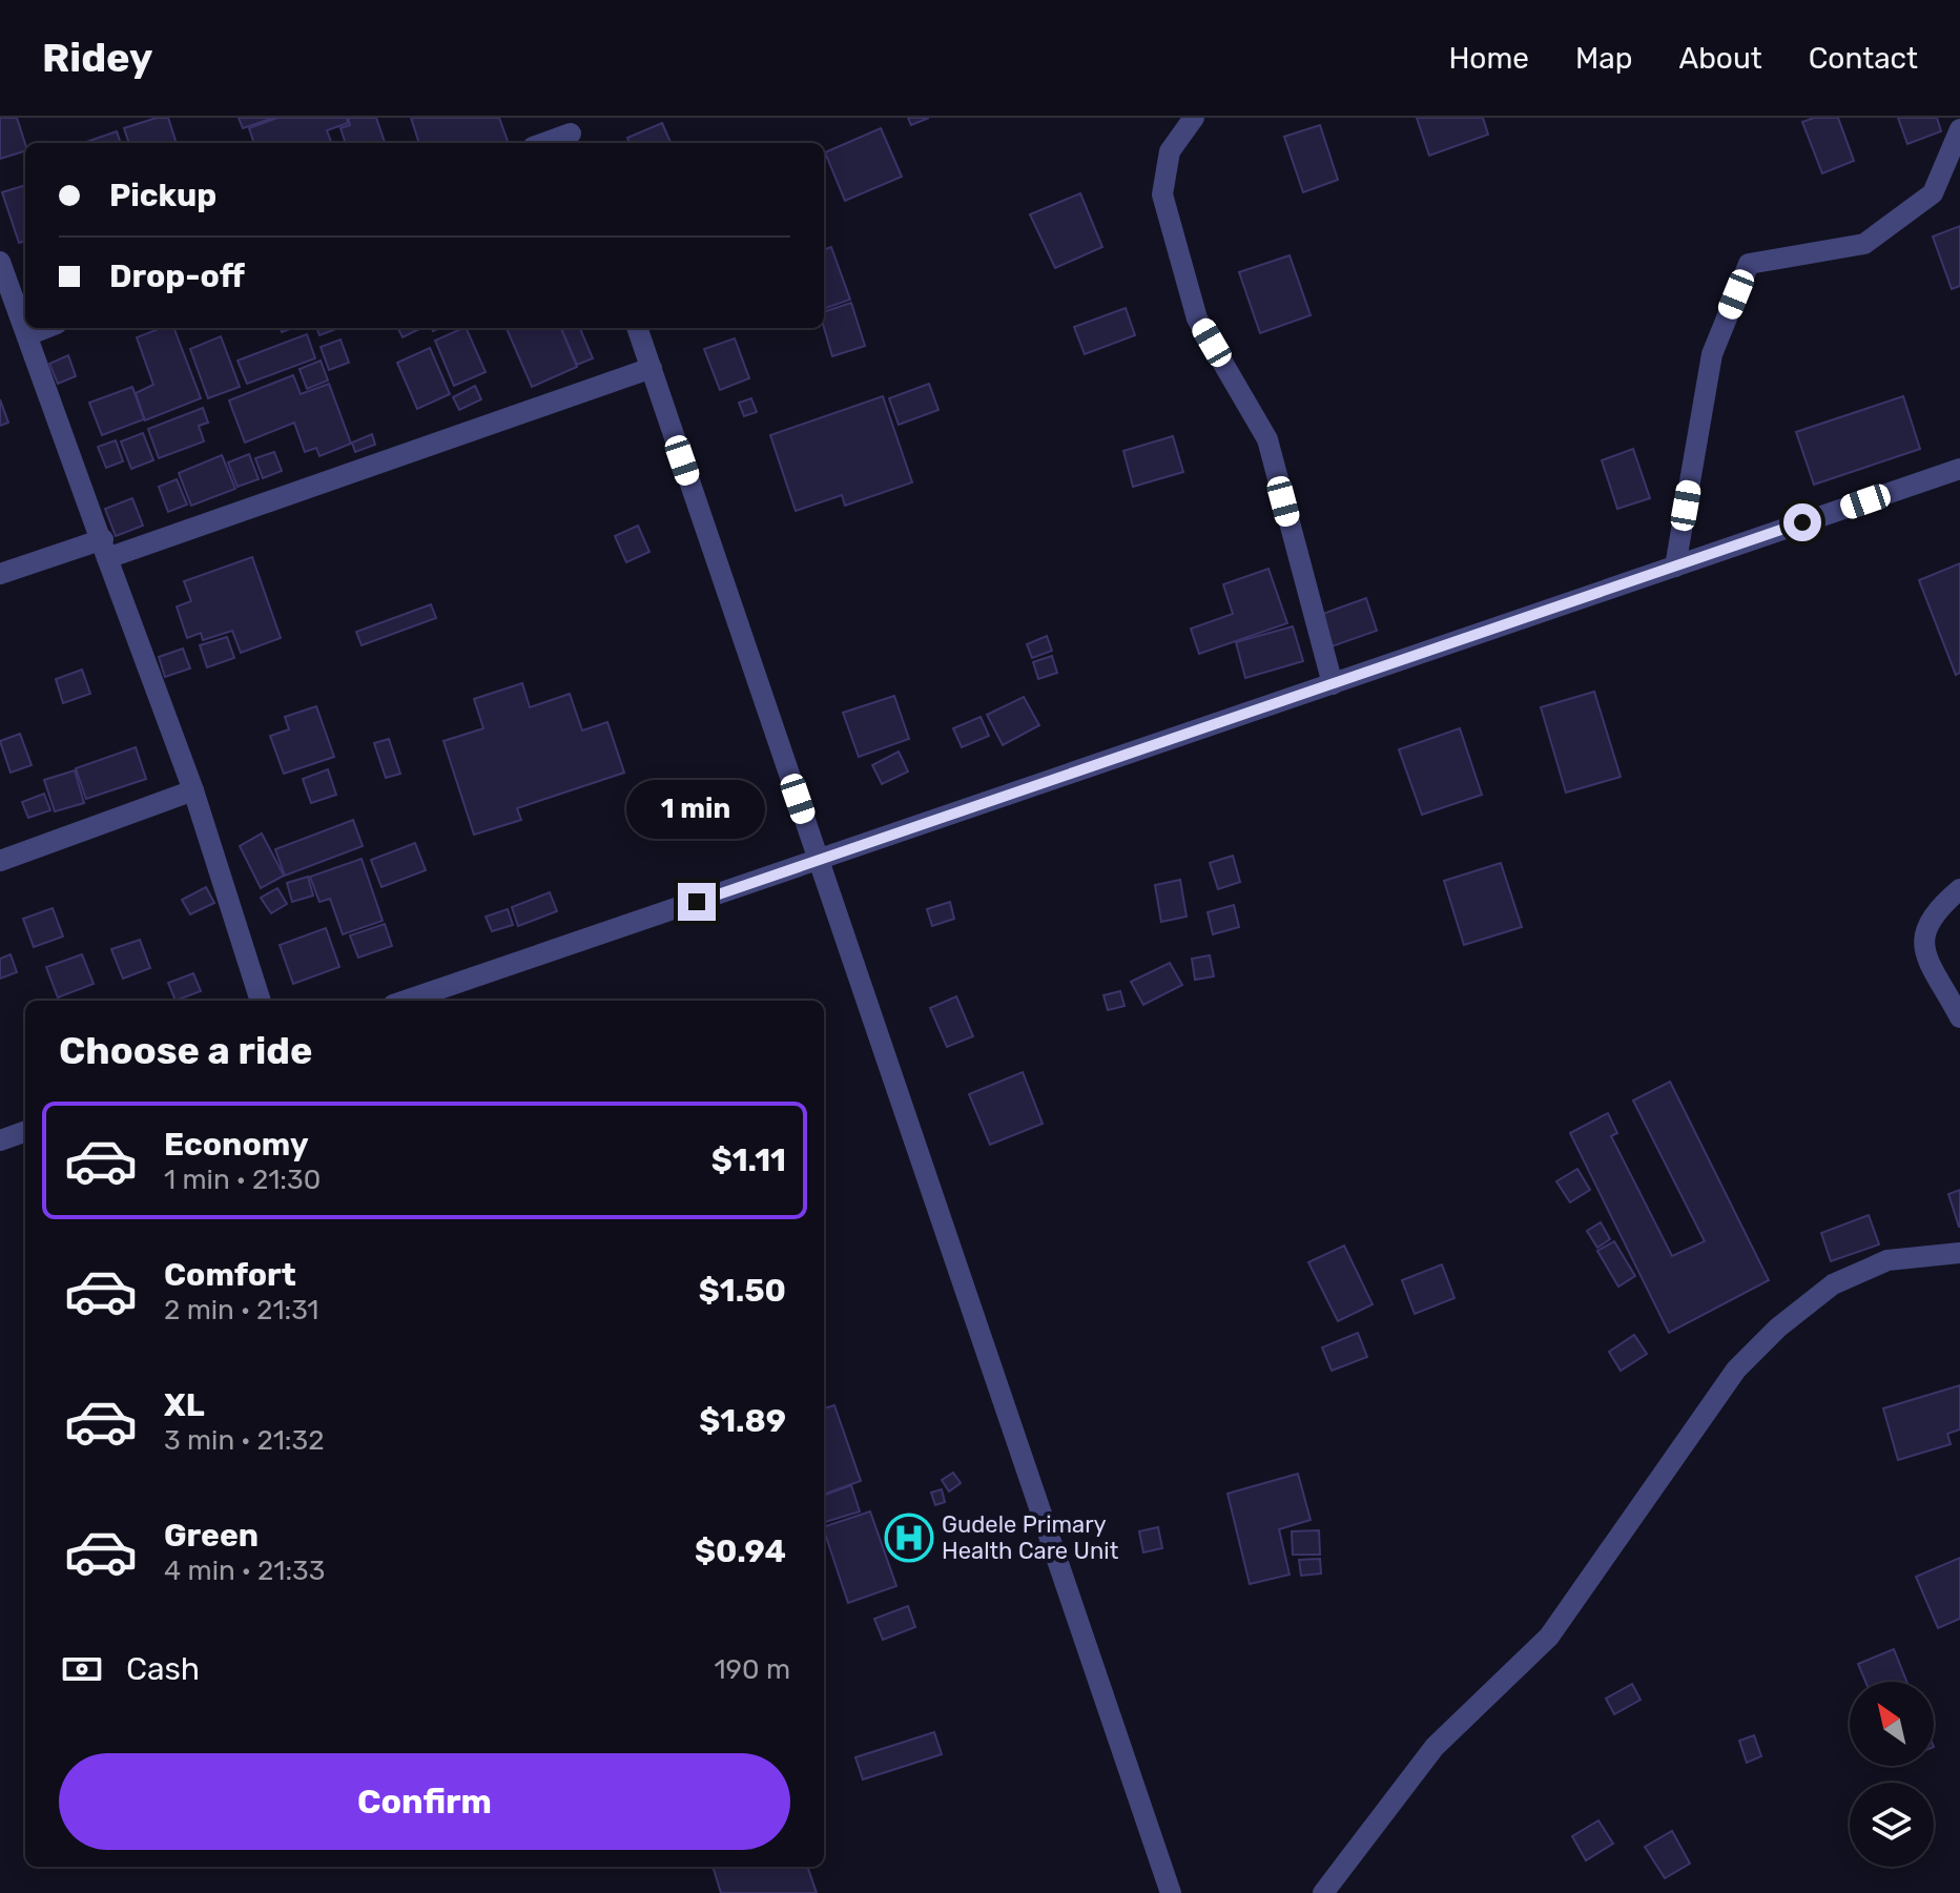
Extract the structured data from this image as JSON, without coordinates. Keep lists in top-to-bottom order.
{
  "places": {
    "hospital": ["Gudele Primary Health Care Unit"]
  },
  "north": "top left",
  "page": {
    "header": "Ridey",
    "nav": [
      "Home",
      "Map",
      "About",
      "Contact"
    ],
    "banner": ["Pickup", "Drop-off"],
    "bubble": "1 min",
    "heading": "Choose a ride",
    "list": [
      {
        "name": "Economy",
        "note": "1 min · 21:30",
        "value": "$1.11"
      },
      {
        "name": "Comfort",
        "note": "2 min · 21:31",
        "value": "$1.50"
      },
      {
        "name": "XL",
        "note": "3 min · 21:32",
        "value": "$1.89"
      },
      {
        "name": "Green",
        "note": "4 min · 21:33",
        "value": "$0.94"
      }
    ],
    "pay": ["Cash", "190 m"],
    "buttons": "Confirm"
  }
}
